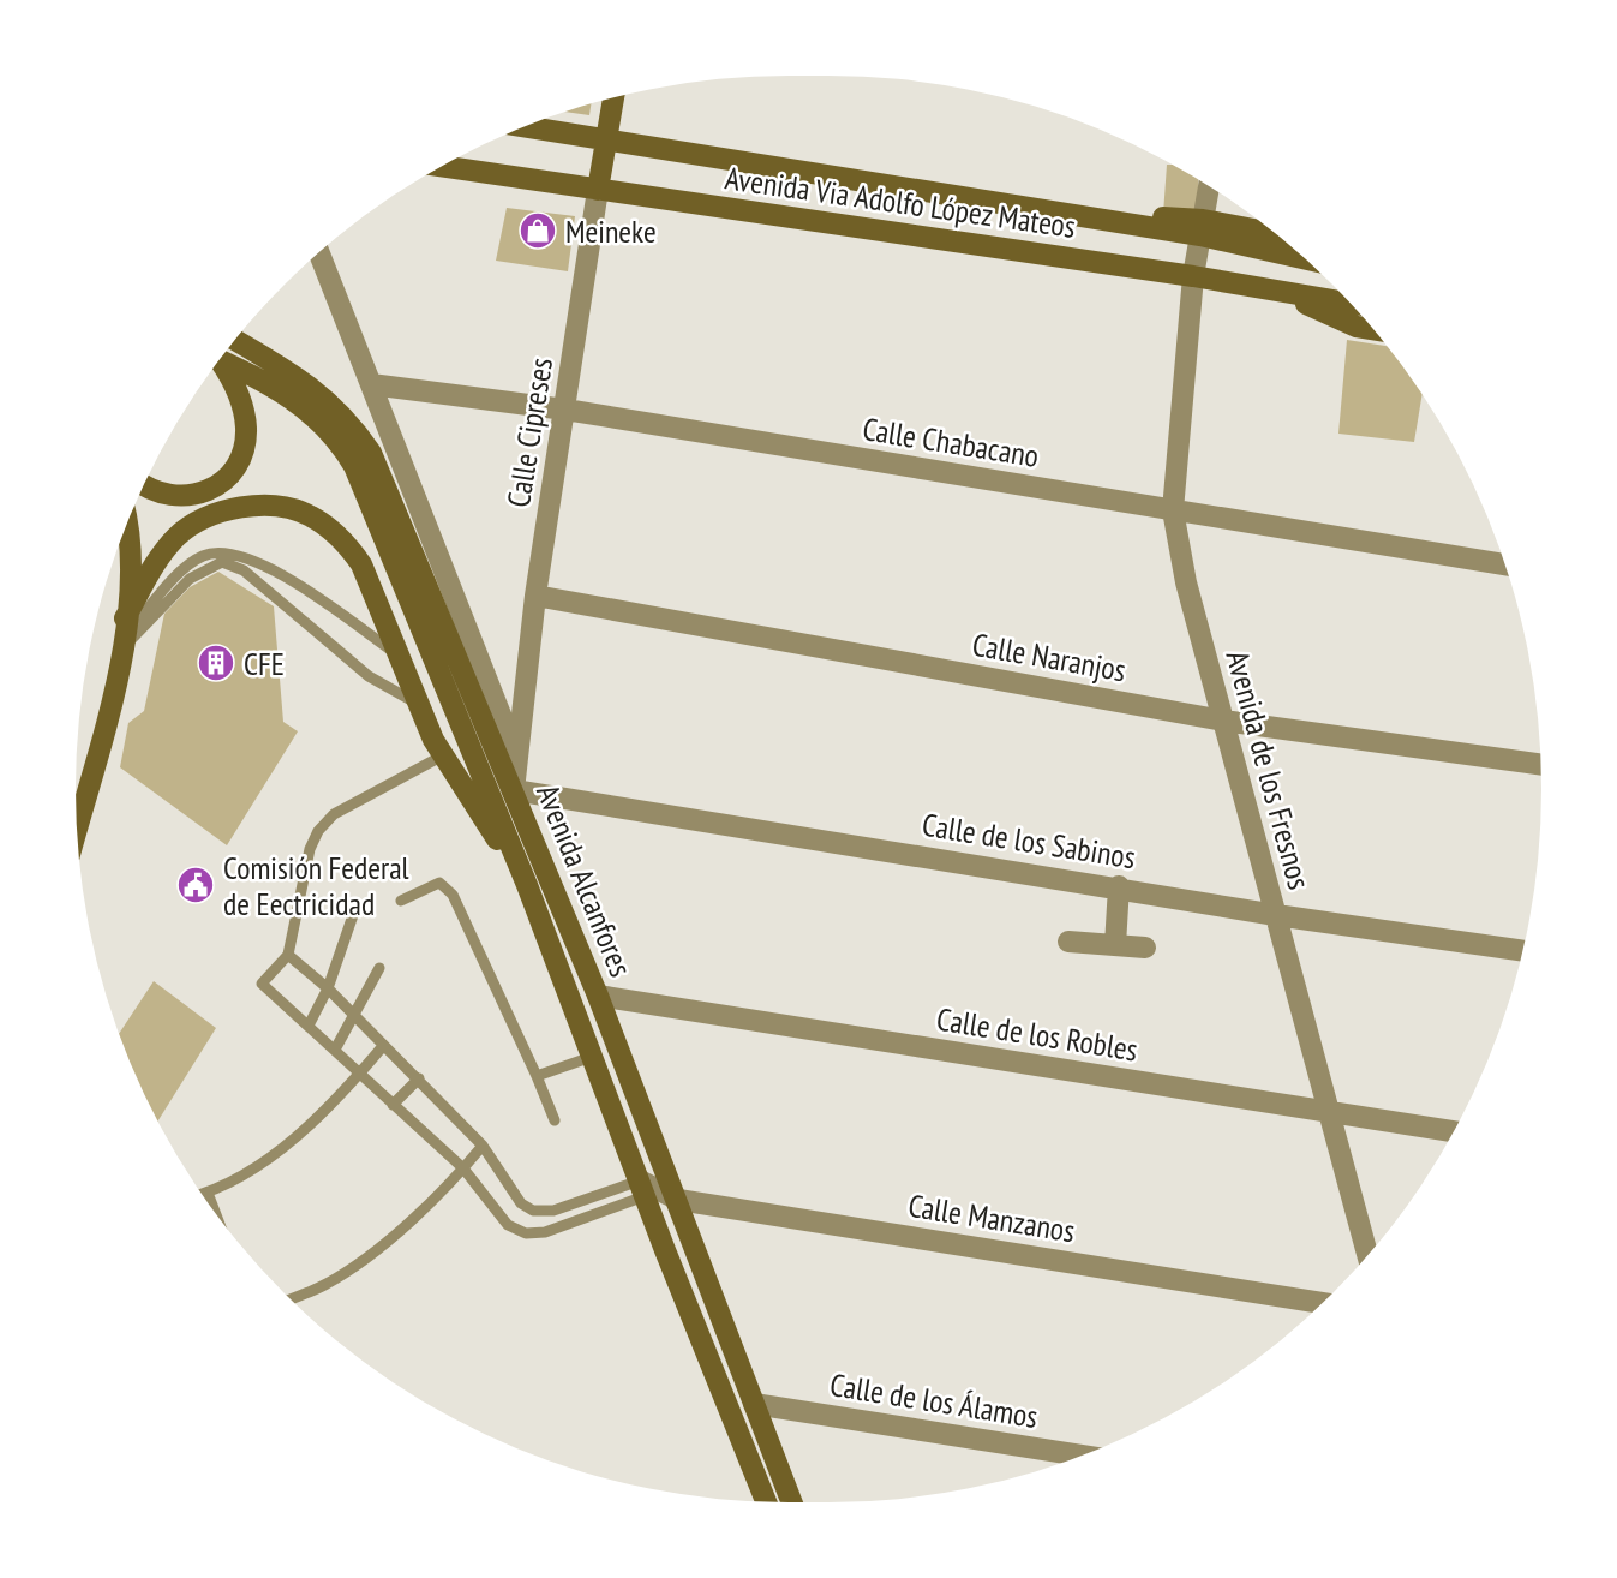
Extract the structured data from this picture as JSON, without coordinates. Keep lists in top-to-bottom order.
{
  "streets": {
    "main road": ["Avenida Via Adolfo López Mateos", "Calle Cipreses", "Avenida Alcanfores"],
    "street": [
      "Calle Chabacano",
      "Calle Naranjos",
      "Avenida de los Fresnos",
      "Calle de los Sabinos",
      "Calle de los Robles",
      "Calle Manzanos",
      "Calle de los Álamos"
    ]
  },
  "crossings": [
    ["Avenida Via Adolfo López Mateos", "Calle Cipreses"],
    ["Avenida Via Adolfo López Mateos", "Avenida de los Fresnos"],
    ["Calle Cipreses", "Calle Chabacano"],
    ["Calle Cipreses", "Calle Naranjos"],
    ["Calle Cipreses", "Calle de los Sabinos"],
    ["Calle Cipreses", "Avenida Alcanfores"],
    ["Calle Chabacano", "Avenida de los Fresnos"],
    ["Calle Chabacano", "Avenida Alcanfores"],
    ["Calle Naranjos", "Avenida de los Fresnos"],
    ["Avenida de los Fresnos", "Calle de los Sabinos"],
    ["Avenida de los Fresnos", "Calle de los Robles"],
    ["Calle de los Sabinos", "Avenida Alcanfores"],
    ["Avenida Alcanfores", "Calle de los Robles"],
    ["Avenida Alcanfores", "Calle Manzanos"],
    ["Avenida Alcanfores", "Calle de los Álamos"]
  ],
  "places": {
    "shop": ["Meineke"],
    "building": ["CFE"],
    "public building": ["Comisión Federal de Eectricidad"]
  }
}
